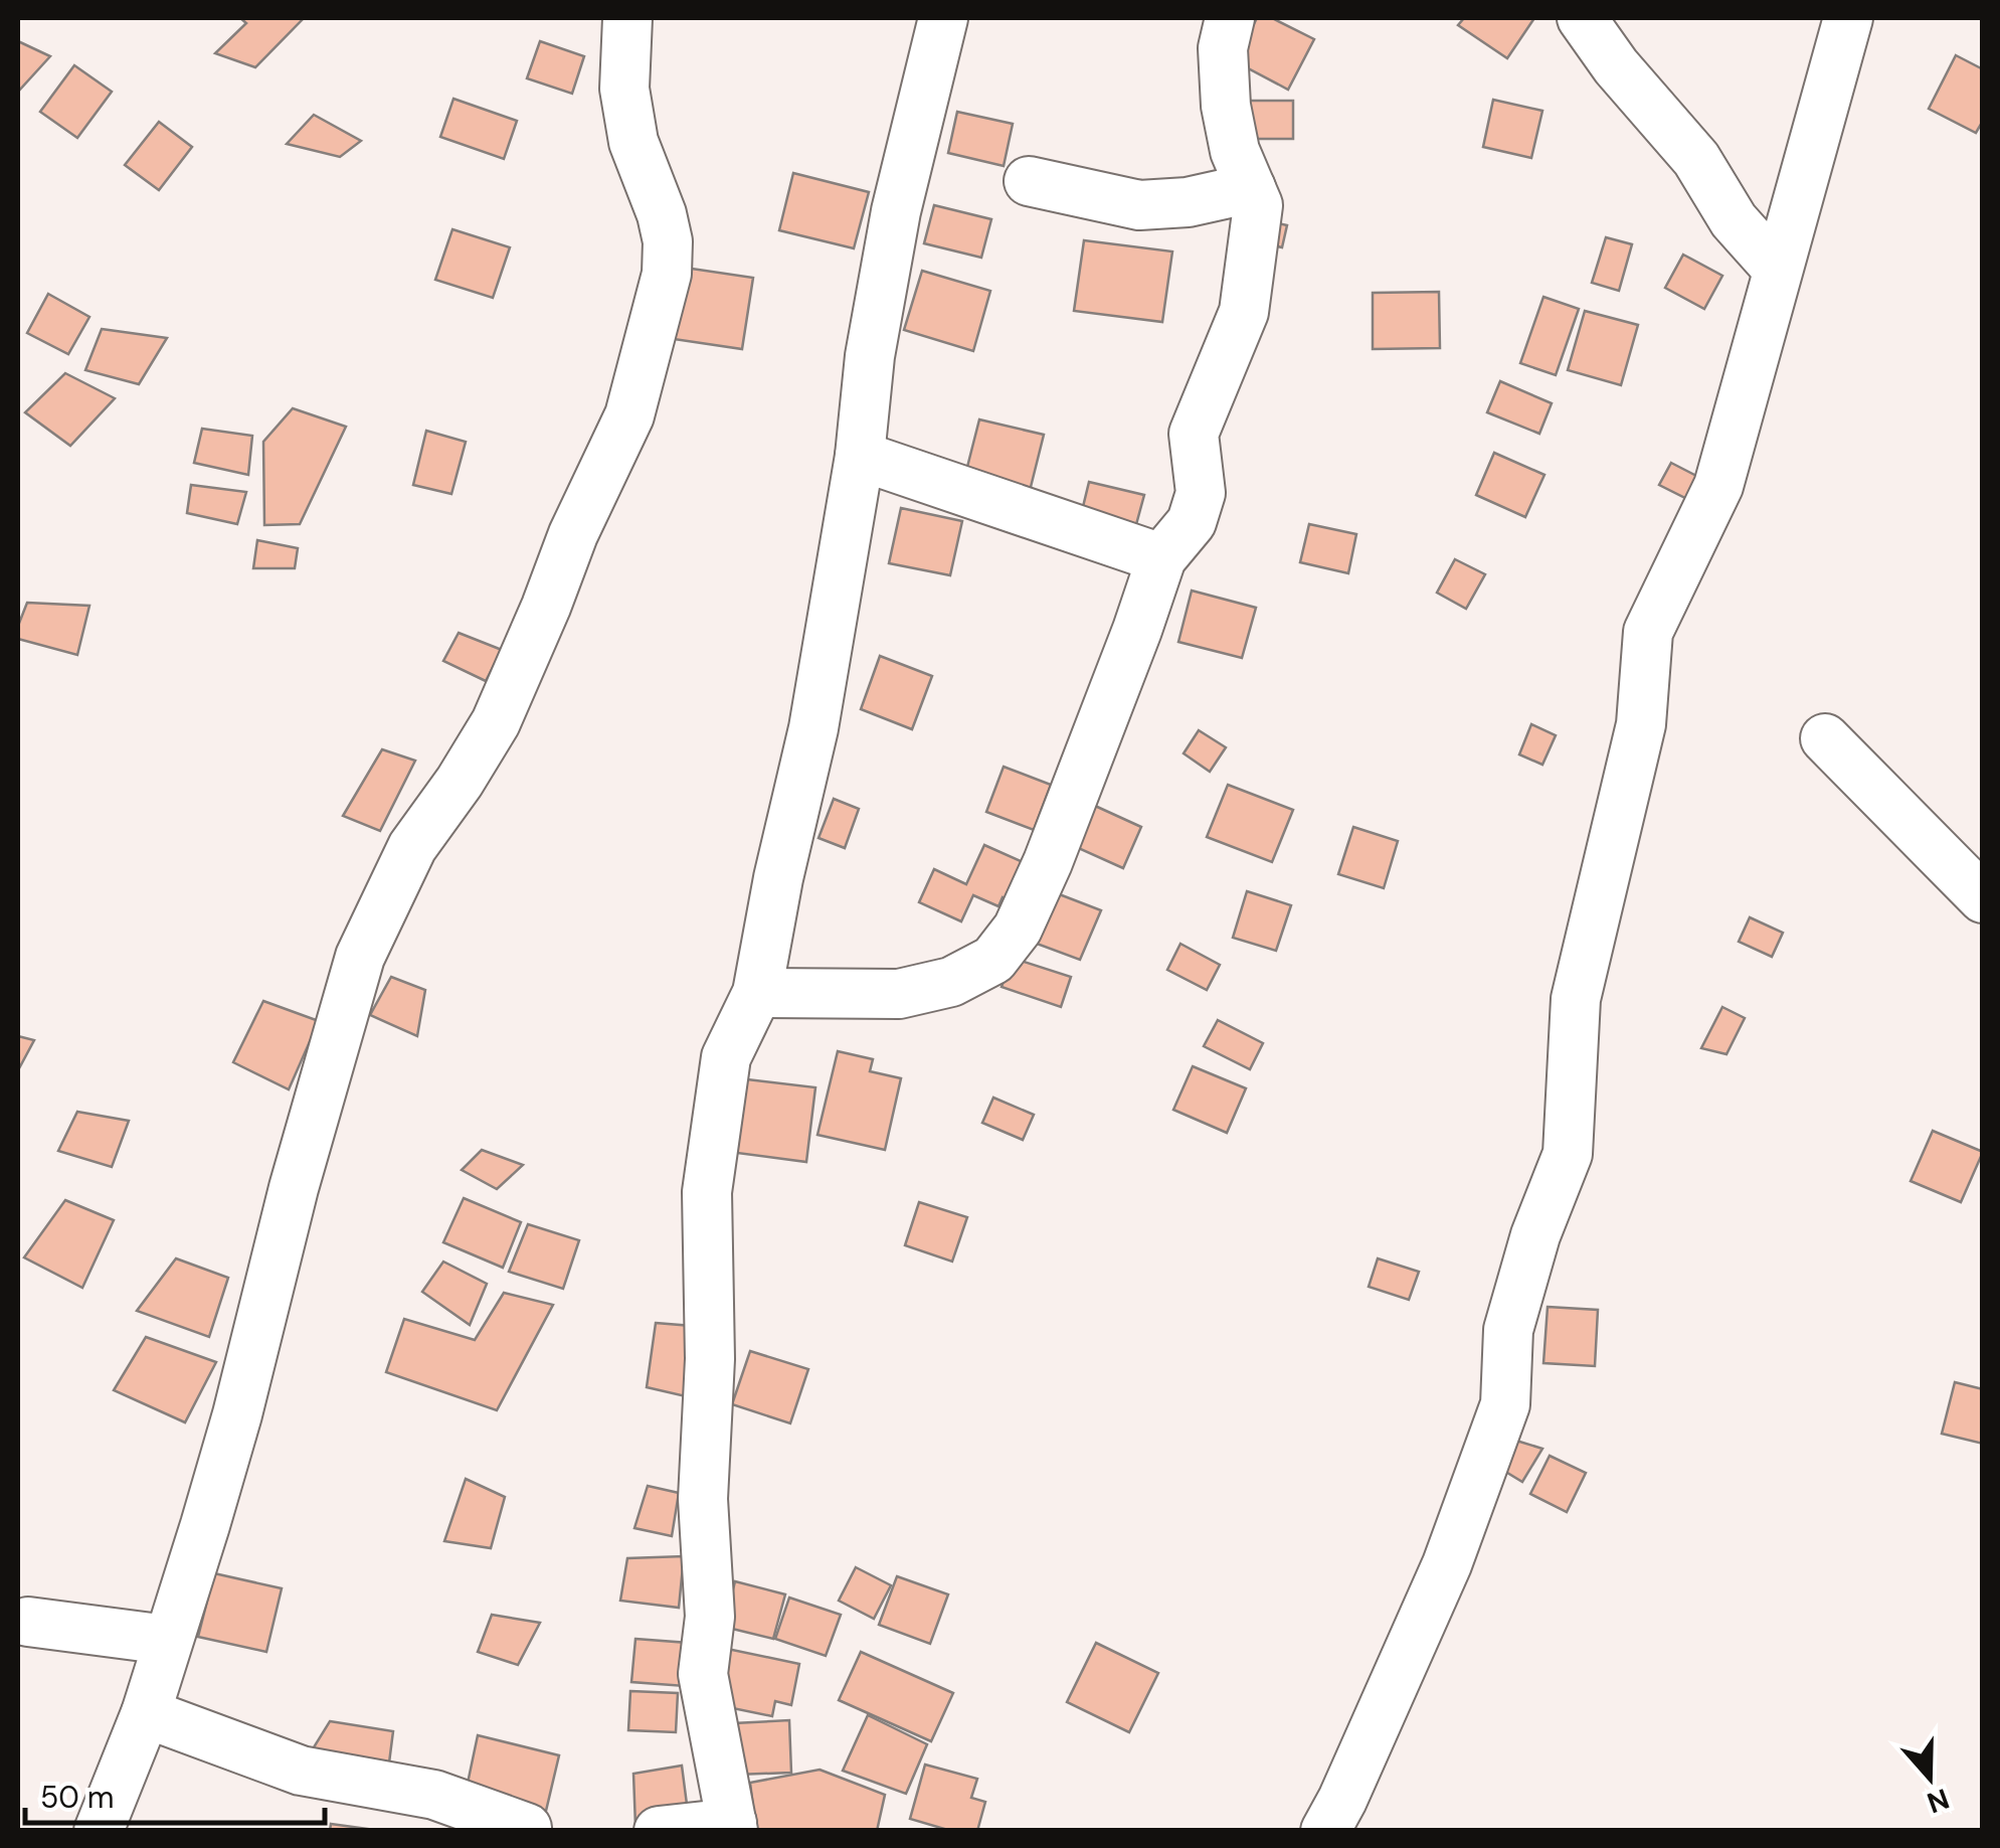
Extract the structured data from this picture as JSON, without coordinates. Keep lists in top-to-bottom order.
{
  "scale_bar": "50 m",
  "north": "bottom"
}
